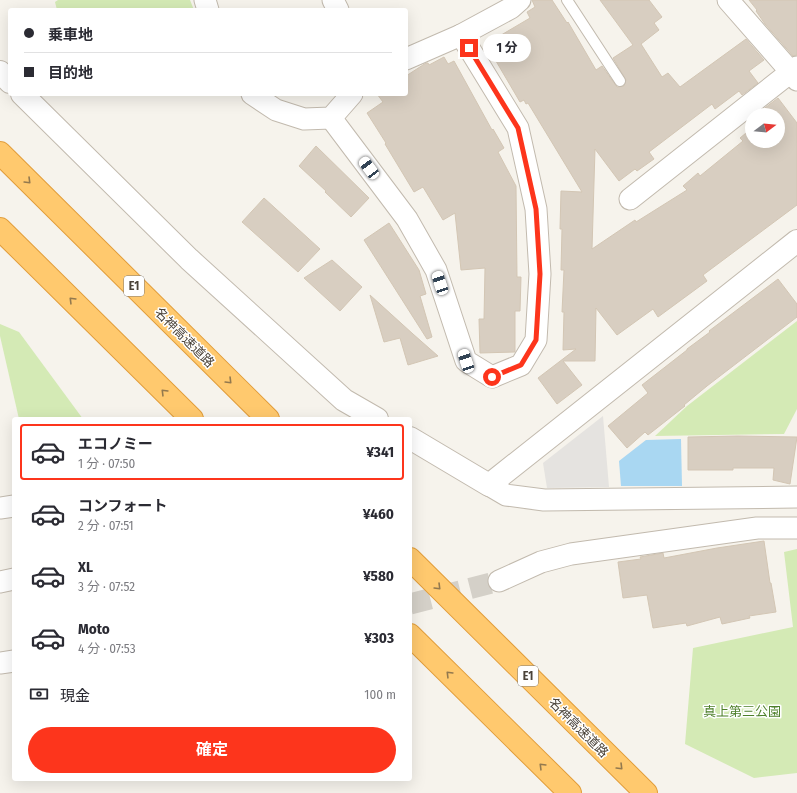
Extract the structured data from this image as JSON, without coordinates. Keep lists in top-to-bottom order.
{
  "streets": {
    "highway": ["E1", "名神高速道路"]
  },
  "parks": ["真上第三公園"],
  "north": "right",
  "page": {
    "banner": ["乗車地", "目的地"],
    "bubble": "1 分",
    "list": [
      {
        "name": "エコノミー",
        "note": "1 分 · 07:50",
        "value": "¥341"
      },
      {
        "name": "コンフォート",
        "note": "2 分 · 07:51",
        "value": "¥460"
      },
      {
        "name": "XL",
        "note": "3 分 · 07:52",
        "value": "¥580"
      },
      {
        "name": "Moto",
        "note": "4 分 · 07:53",
        "value": "¥303"
      }
    ],
    "pay": ["現金", "100 m"],
    "buttons": "確定"
  }
}
